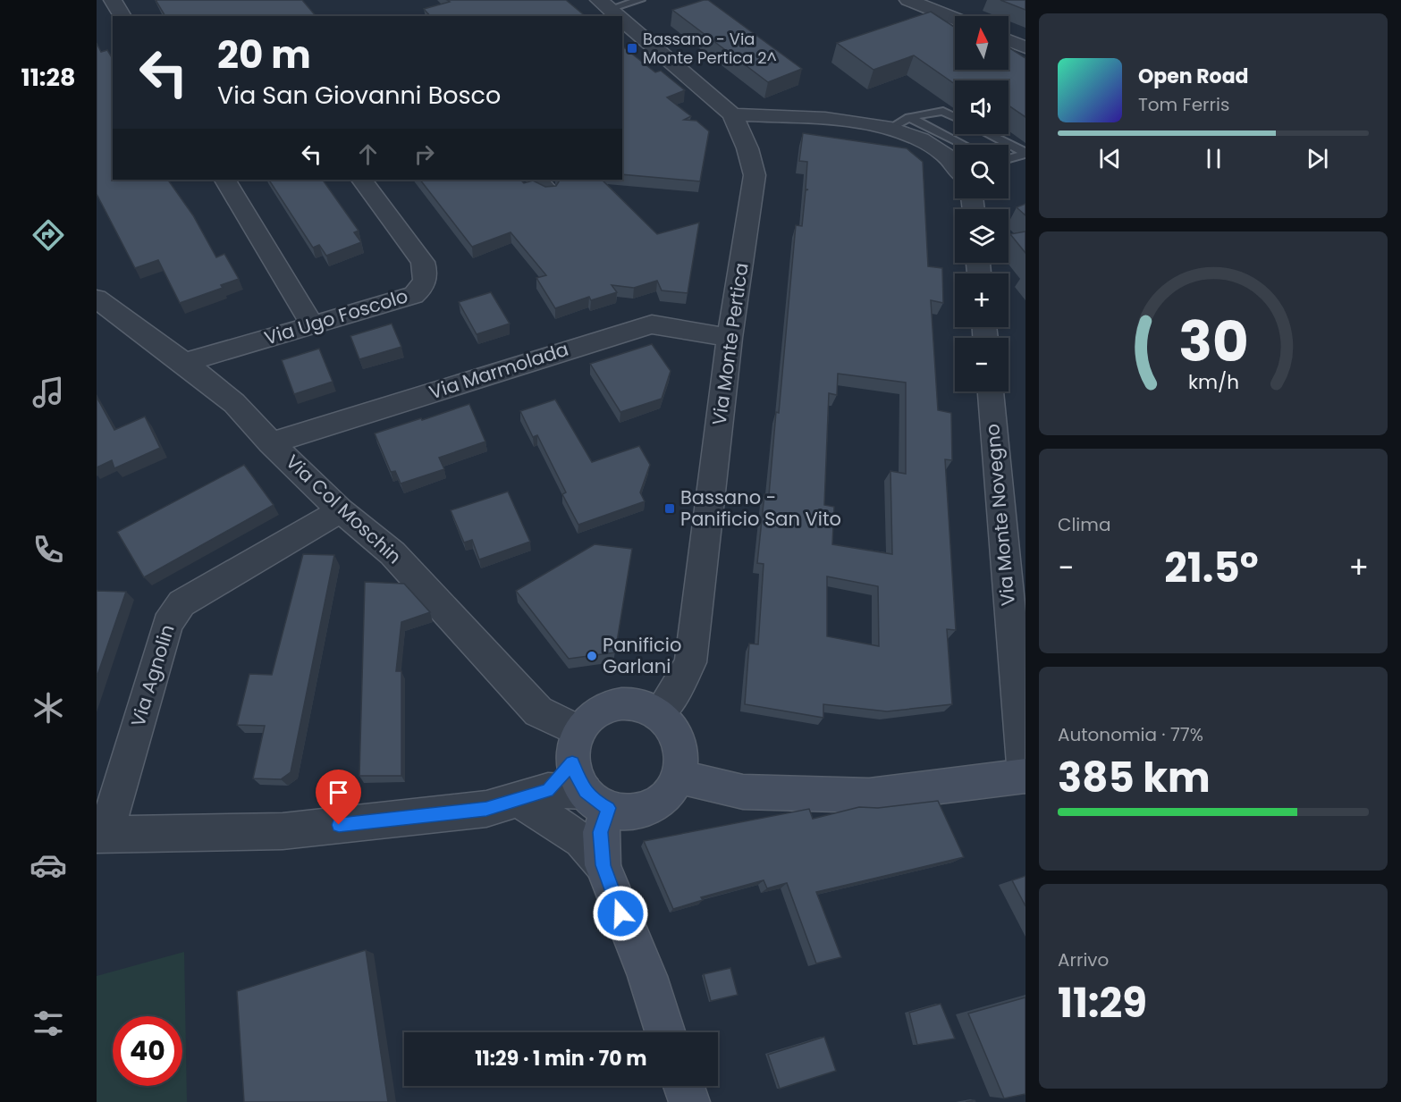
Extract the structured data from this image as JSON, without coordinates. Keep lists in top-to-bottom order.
{
  "streets": {
    "street": [
      "Via Ugo Foscolo",
      "Via Monte Pertica",
      "Via Marmolada",
      "Via Col Moschin",
      "Via Monte Novegno",
      "Via Agnolin"
    ]
  },
  "crossings": [
    ["Via Ugo Foscolo", "Via Col Moschin"],
    ["Via Monte Pertica", "Via Marmolada"],
    ["Via Monte Pertica", "Via Col Moschin"],
    ["Via Marmolada", "Via Col Moschin"],
    ["Via Col Moschin", "Via Agnolin"]
  ],
  "places": {
    "transit": ["Bassano - Via Monte Pertica 2^", "Bassano - Panificio San Vito"],
    "other": ["Panificio Garlani"]
  },
  "north": "top",
  "page": {
    "tabs": "11:28",
    "map_buttons": ["+", "−"],
    "turn": ["20 m", "Via San Giovanni Bosco"],
    "song": ["Open Road", "Tom Ferris"],
    "tile": [
      "Clima",
      ["Autonomia · 77%", "385 km"],
      ["Arrivo", "11:29"]
    ],
    "heat": ["−", "21.5°", "+"],
    "limit": "40",
    "trip": "11:29 · 1 min · 70 m",
    "gauge": ["30", "km/h"]
  }
}
